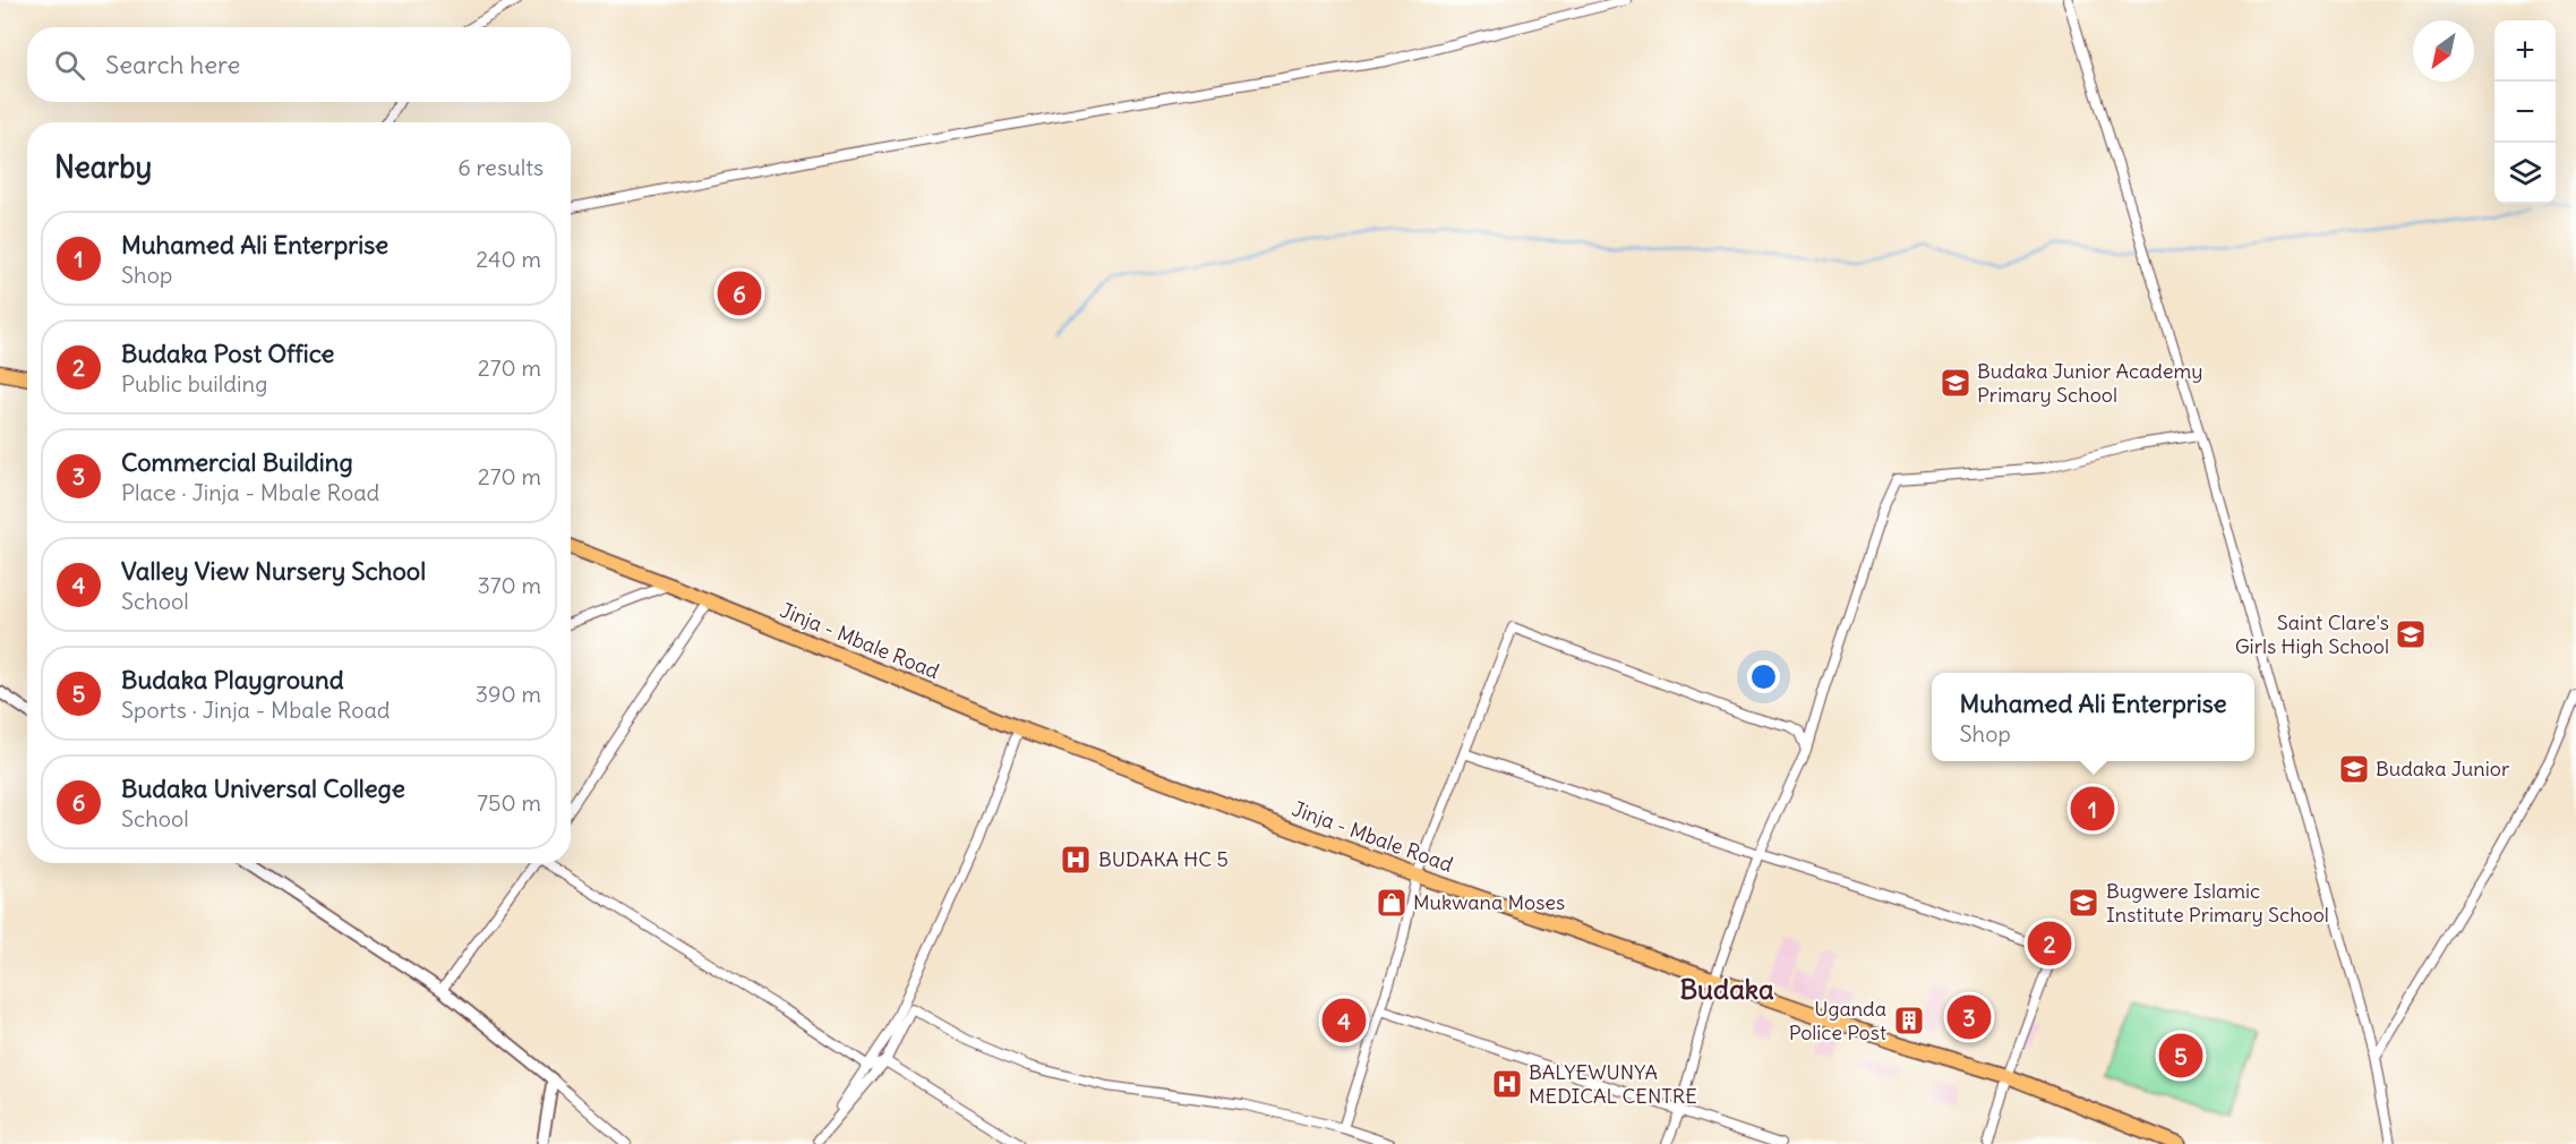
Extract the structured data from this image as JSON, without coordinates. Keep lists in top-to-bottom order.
{
  "streets": {
    "main road": ["Jinja - Mbale Road"]
  },
  "districts": ["Budaka"],
  "places": {
    "school or university": [
      "Budaka Junior Academy Primary School",
      "Saint Clare's Girls High School",
      "Budaka Junior",
      "Bugwere Islamic Institute Primary School"
    ],
    "hospital": ["BUDAKA HC 5", "BALYEWUNYA MEDICAL CENTRE"],
    "shop": ["Mukwana Moses"],
    "building": ["Uganda Police Post"]
  },
  "north": "bottom left",
  "page": {
    "map_buttons": ["+", "−"],
    "search": "Search here",
    "heading": ["Nearby", "6 results"],
    "list": [
      {
        "mark": "1",
        "name": "Muhamed Ali Enterprise",
        "note": "Shop",
        "value": "240 m"
      },
      {
        "mark": "2",
        "name": "Budaka Post Office",
        "note": "Public building",
        "value": "270 m"
      },
      {
        "mark": "3",
        "name": "Commercial Building",
        "note": "Place · Jinja - Mbale Road",
        "value": "270 m"
      },
      {
        "mark": "4",
        "name": "Valley View Nursery School",
        "note": "School",
        "value": "370 m"
      },
      {
        "mark": "5",
        "name": "Budaka Playground",
        "note": "Sports · Jinja - Mbale Road",
        "value": "390 m"
      },
      {
        "mark": "6",
        "name": "Budaka Universal College",
        "note": "School",
        "value": "750 m"
      }
    ],
    "pins": [
      "6",
      "1",
      "2",
      "3",
      "4",
      "5"
    ],
    "popup": ["Muhamed Ali Enterprise", "Shop"]
  }
}
